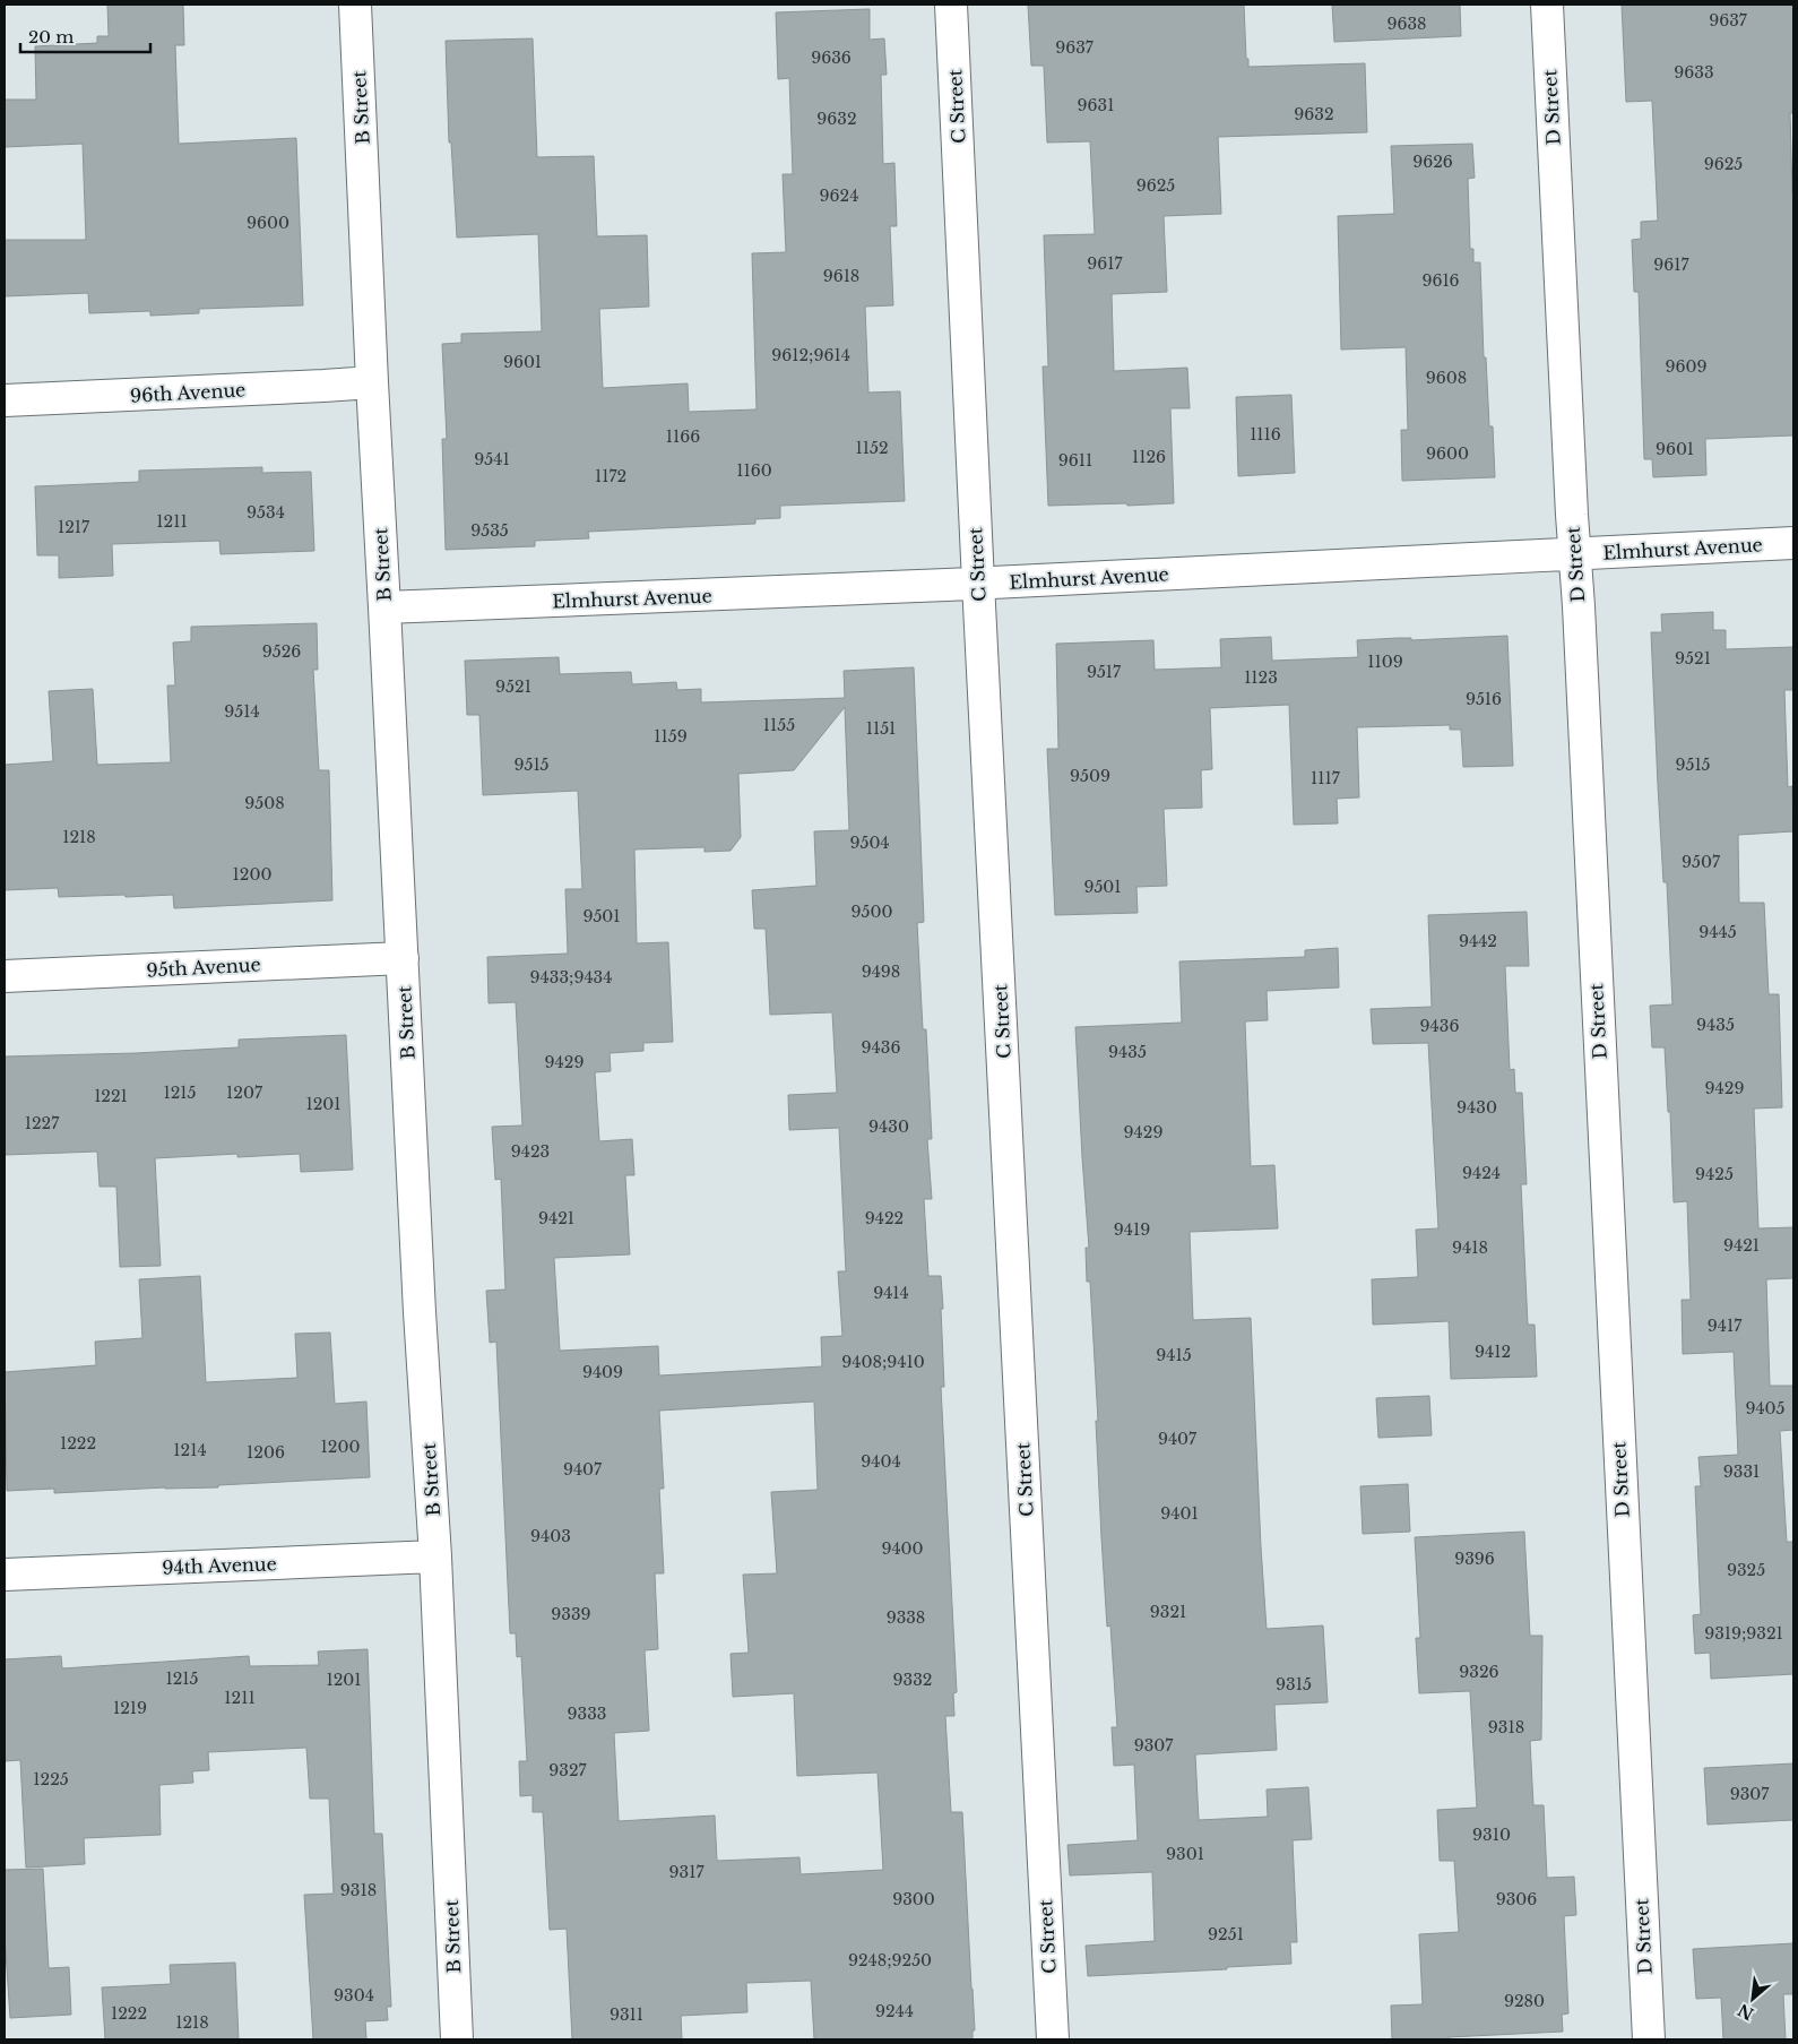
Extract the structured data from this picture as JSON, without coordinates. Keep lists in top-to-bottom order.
{
  "streets": {
    "street": [
      "C Street",
      "B Street",
      "D Street",
      "96th Avenue",
      "Elmhurst Avenue",
      "95th Avenue",
      "94th Avenue"
    ]
  },
  "crossings": [
    ["C Street", "Elmhurst Avenue"],
    ["B Street", "96th Avenue"],
    ["B Street", "Elmhurst Avenue"],
    ["B Street", "95th Avenue"],
    ["B Street", "94th Avenue"],
    ["D Street", "Elmhurst Avenue"]
  ],
  "house_numbers": [
    "9637",
    "9638",
    "9637",
    "9636",
    "9633",
    "9631",
    "9632",
    "9632",
    "9626",
    "9625",
    "9625",
    "9624",
    "9600",
    "9617",
    "9617",
    "9618",
    "9616",
    "9612;9614",
    "9601",
    "9609",
    "9608",
    "1116",
    "1166",
    "1152",
    "9601",
    "9600",
    "1126",
    "9541",
    "9611",
    "1160",
    "1172",
    "9534",
    "1211",
    "1217",
    "9535",
    "9526",
    "9521",
    "1109",
    "9517",
    "1123",
    "9521",
    "9516",
    "9514",
    "1155",
    "1151",
    "1159",
    "9515",
    "9515",
    "9509",
    "1117",
    "9508",
    "1218",
    "9504",
    "9507",
    "1200",
    "9501",
    "9500",
    "9501",
    "9445",
    "9442",
    "9498",
    "9433;9434",
    "9435",
    "9436",
    "9436",
    "9435",
    "9429",
    "9429",
    "1215",
    "1207",
    "1221",
    "1201",
    "9430",
    "1227",
    "9430",
    "9429",
    "9423",
    "9424",
    "9425",
    "9421",
    "9422",
    "9419",
    "9421",
    "9418",
    "9414",
    "9417",
    "9412",
    "9415",
    "9408;9410",
    "9409",
    "9405",
    "9407",
    "1222",
    "1200",
    "1214",
    "1206",
    "9404",
    "9407",
    "9331",
    "9401",
    "9403",
    "9400",
    "9396",
    "9325",
    "9321",
    "9339",
    "9338",
    "9319;9321",
    "9326",
    "1215",
    "1201",
    "9332",
    "9315",
    "1211",
    "1219",
    "9333",
    "9318",
    "9307",
    "9327",
    "1225",
    "9307",
    "9310",
    "9301",
    "9317",
    "9318",
    "9300",
    "9306",
    "9251",
    "9248;9250",
    "9304",
    "9280",
    "9244",
    "1222",
    "9311",
    "1218"
  ],
  "scale_bar": "20 m",
  "north": "bottom left"
}
